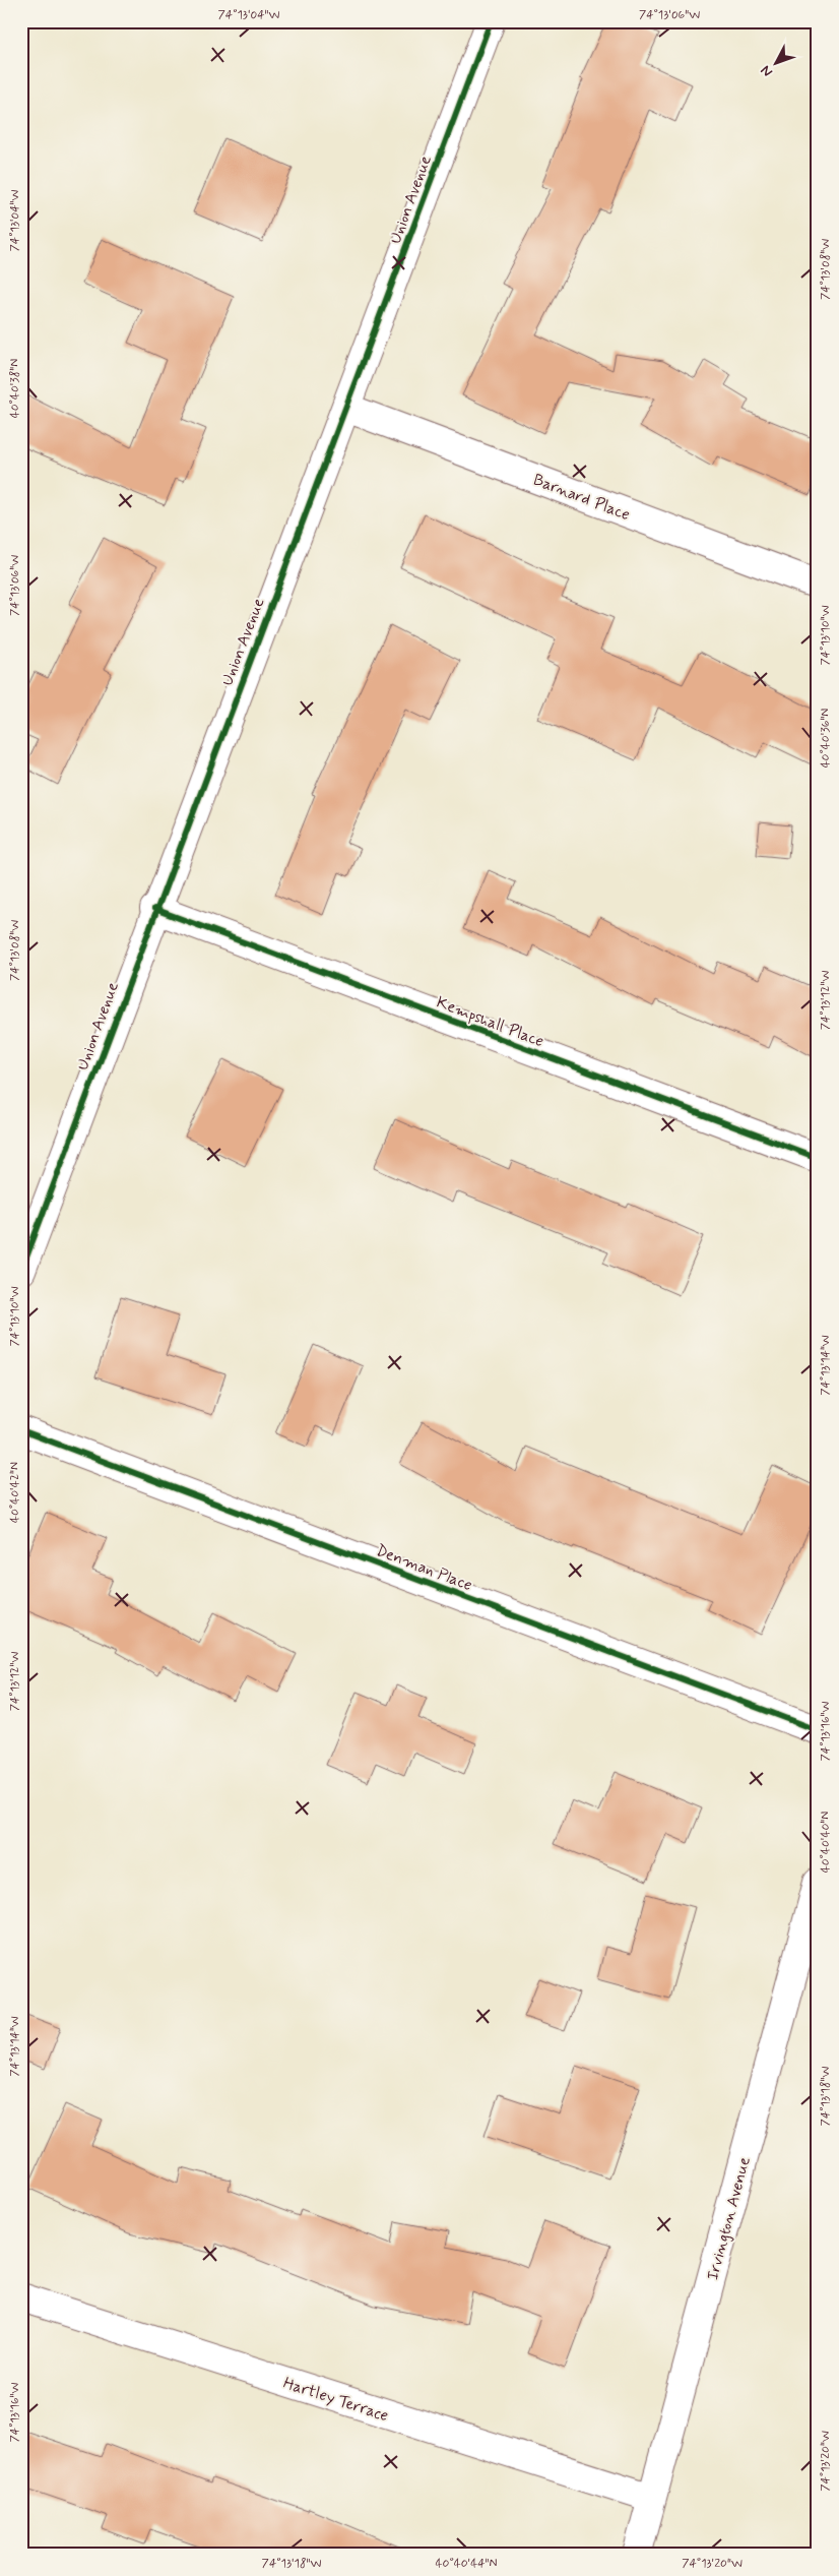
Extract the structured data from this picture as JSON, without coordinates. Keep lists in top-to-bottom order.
{
  "streets": {
    "street": [
      "Union Avenue",
      "Barnard Place",
      "Kempshall Place",
      "Denman Place",
      "Irvington Avenue",
      "Hartley Terrace"
    ]
  },
  "crossings": [
    ["Union Avenue", "Barnard Place"],
    ["Union Avenue", "Kempshall Place"],
    ["Irvington Avenue", "Hartley Terrace"]
  ],
  "north": "bottom left",
  "coordinates": [
    "74°13'04\"W",
    "74°13'06\"W",
    "74°13'08\"W",
    "40°40'38\"N",
    "74°13'10\"W",
    "40°40'36\"N",
    "74°13'12\"W",
    "74°13'14\"W",
    "40°40'42\"N",
    "74°13'16\"W",
    "40°40'40\"N",
    "74°13'18\"W",
    "74°13'20\"W",
    "40°40'44\"N"
  ]
}
